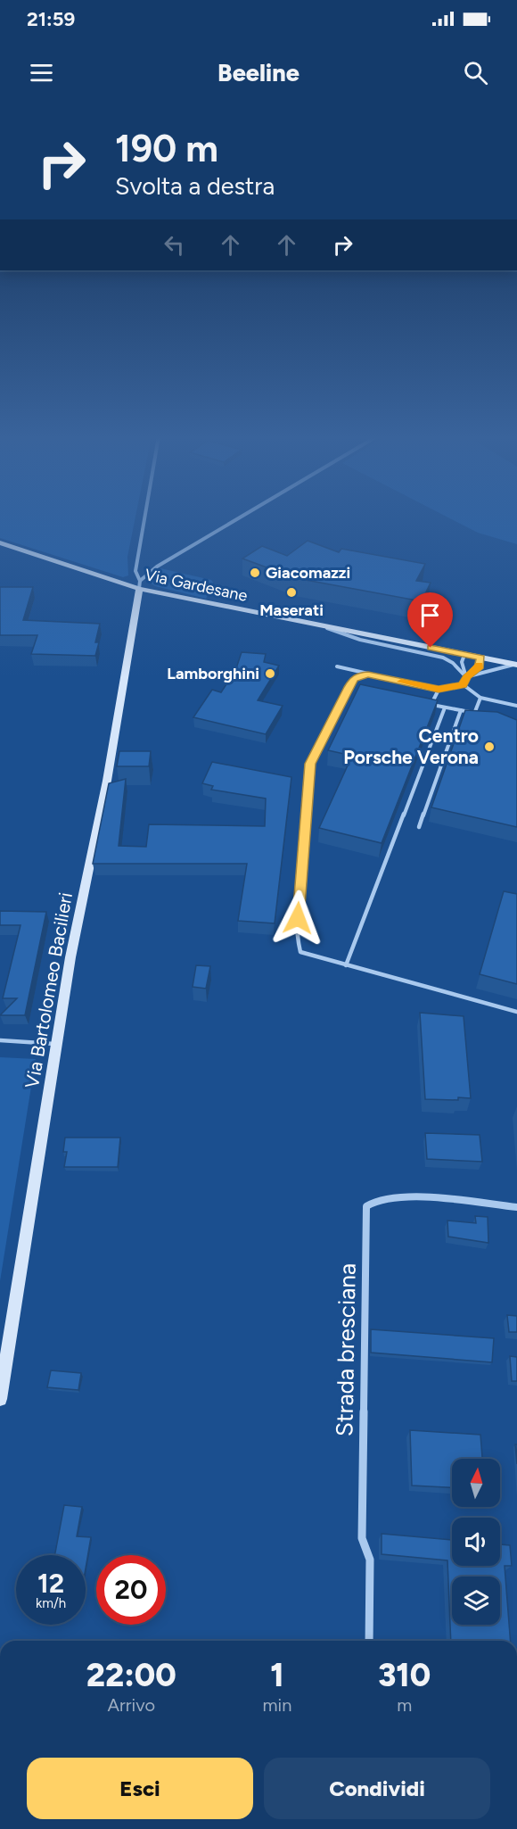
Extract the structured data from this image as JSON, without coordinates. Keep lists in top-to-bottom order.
{
  "streets": {
    "street": ["Via Gardesane", "Via Bartolomeo Bacilieri", "Strada bresciana"]
  },
  "crossings": [
    ["Via Gardesane", "Via Bartolomeo Bacilieri"]
  ],
  "places": [
    "Giacomazzi",
    "Maserati",
    "Lamborghini",
    "Centro Porsche Verona"
  ],
  "north": "top",
  "page": {
    "status": "21:59",
    "header": "Beeline",
    "turn": ["190 m", "Svolta a destra"],
    "speed": "12 km/h",
    "limit": "20",
    "eta": [
      "22:00",
      "Arrivo",
      "1",
      "min",
      "310",
      "m"
    ],
    "buttons": ["Esci", "Condividi"]
  }
}
